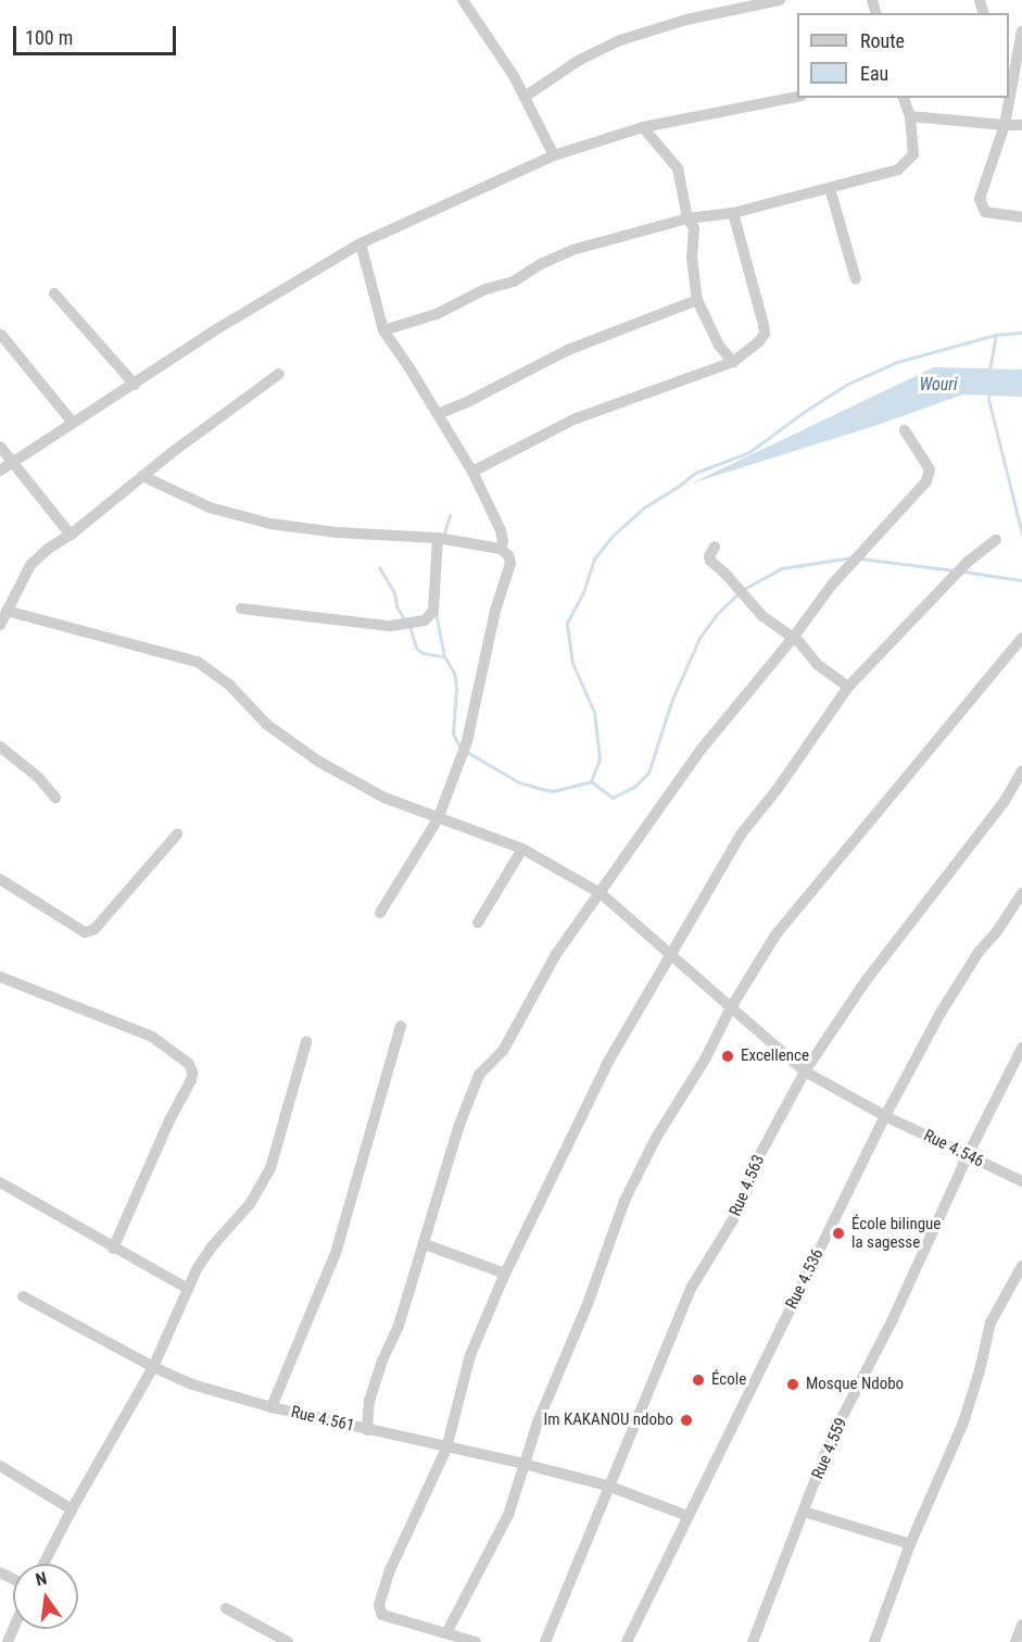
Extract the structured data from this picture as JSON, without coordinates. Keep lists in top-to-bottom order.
{
  "streets": {
    "street": [
      "Rue 4.546",
      "Rue 4.563",
      "Rue 4.536",
      "Rue 4.561",
      "Rue 4.559"
    ]
  },
  "crossings": [
    ["Rue 4.546", "Rue 4.563"],
    ["Rue 4.546", "Rue 4.536"],
    ["Rue 4.546", "Rue 4.559"],
    ["Rue 4.563", "Rue 4.561"],
    ["Rue 4.536", "Rue 4.561"]
  ],
  "water": ["Wouri"],
  "places": [
    "Excellence",
    "École bilingue la sagesse",
    "École",
    "Mosque Ndobo",
    "Im KAKANOU ndobo"
  ],
  "legend": ["Route", "Eau"],
  "scale_bar": "100 m",
  "north": "top"
}
